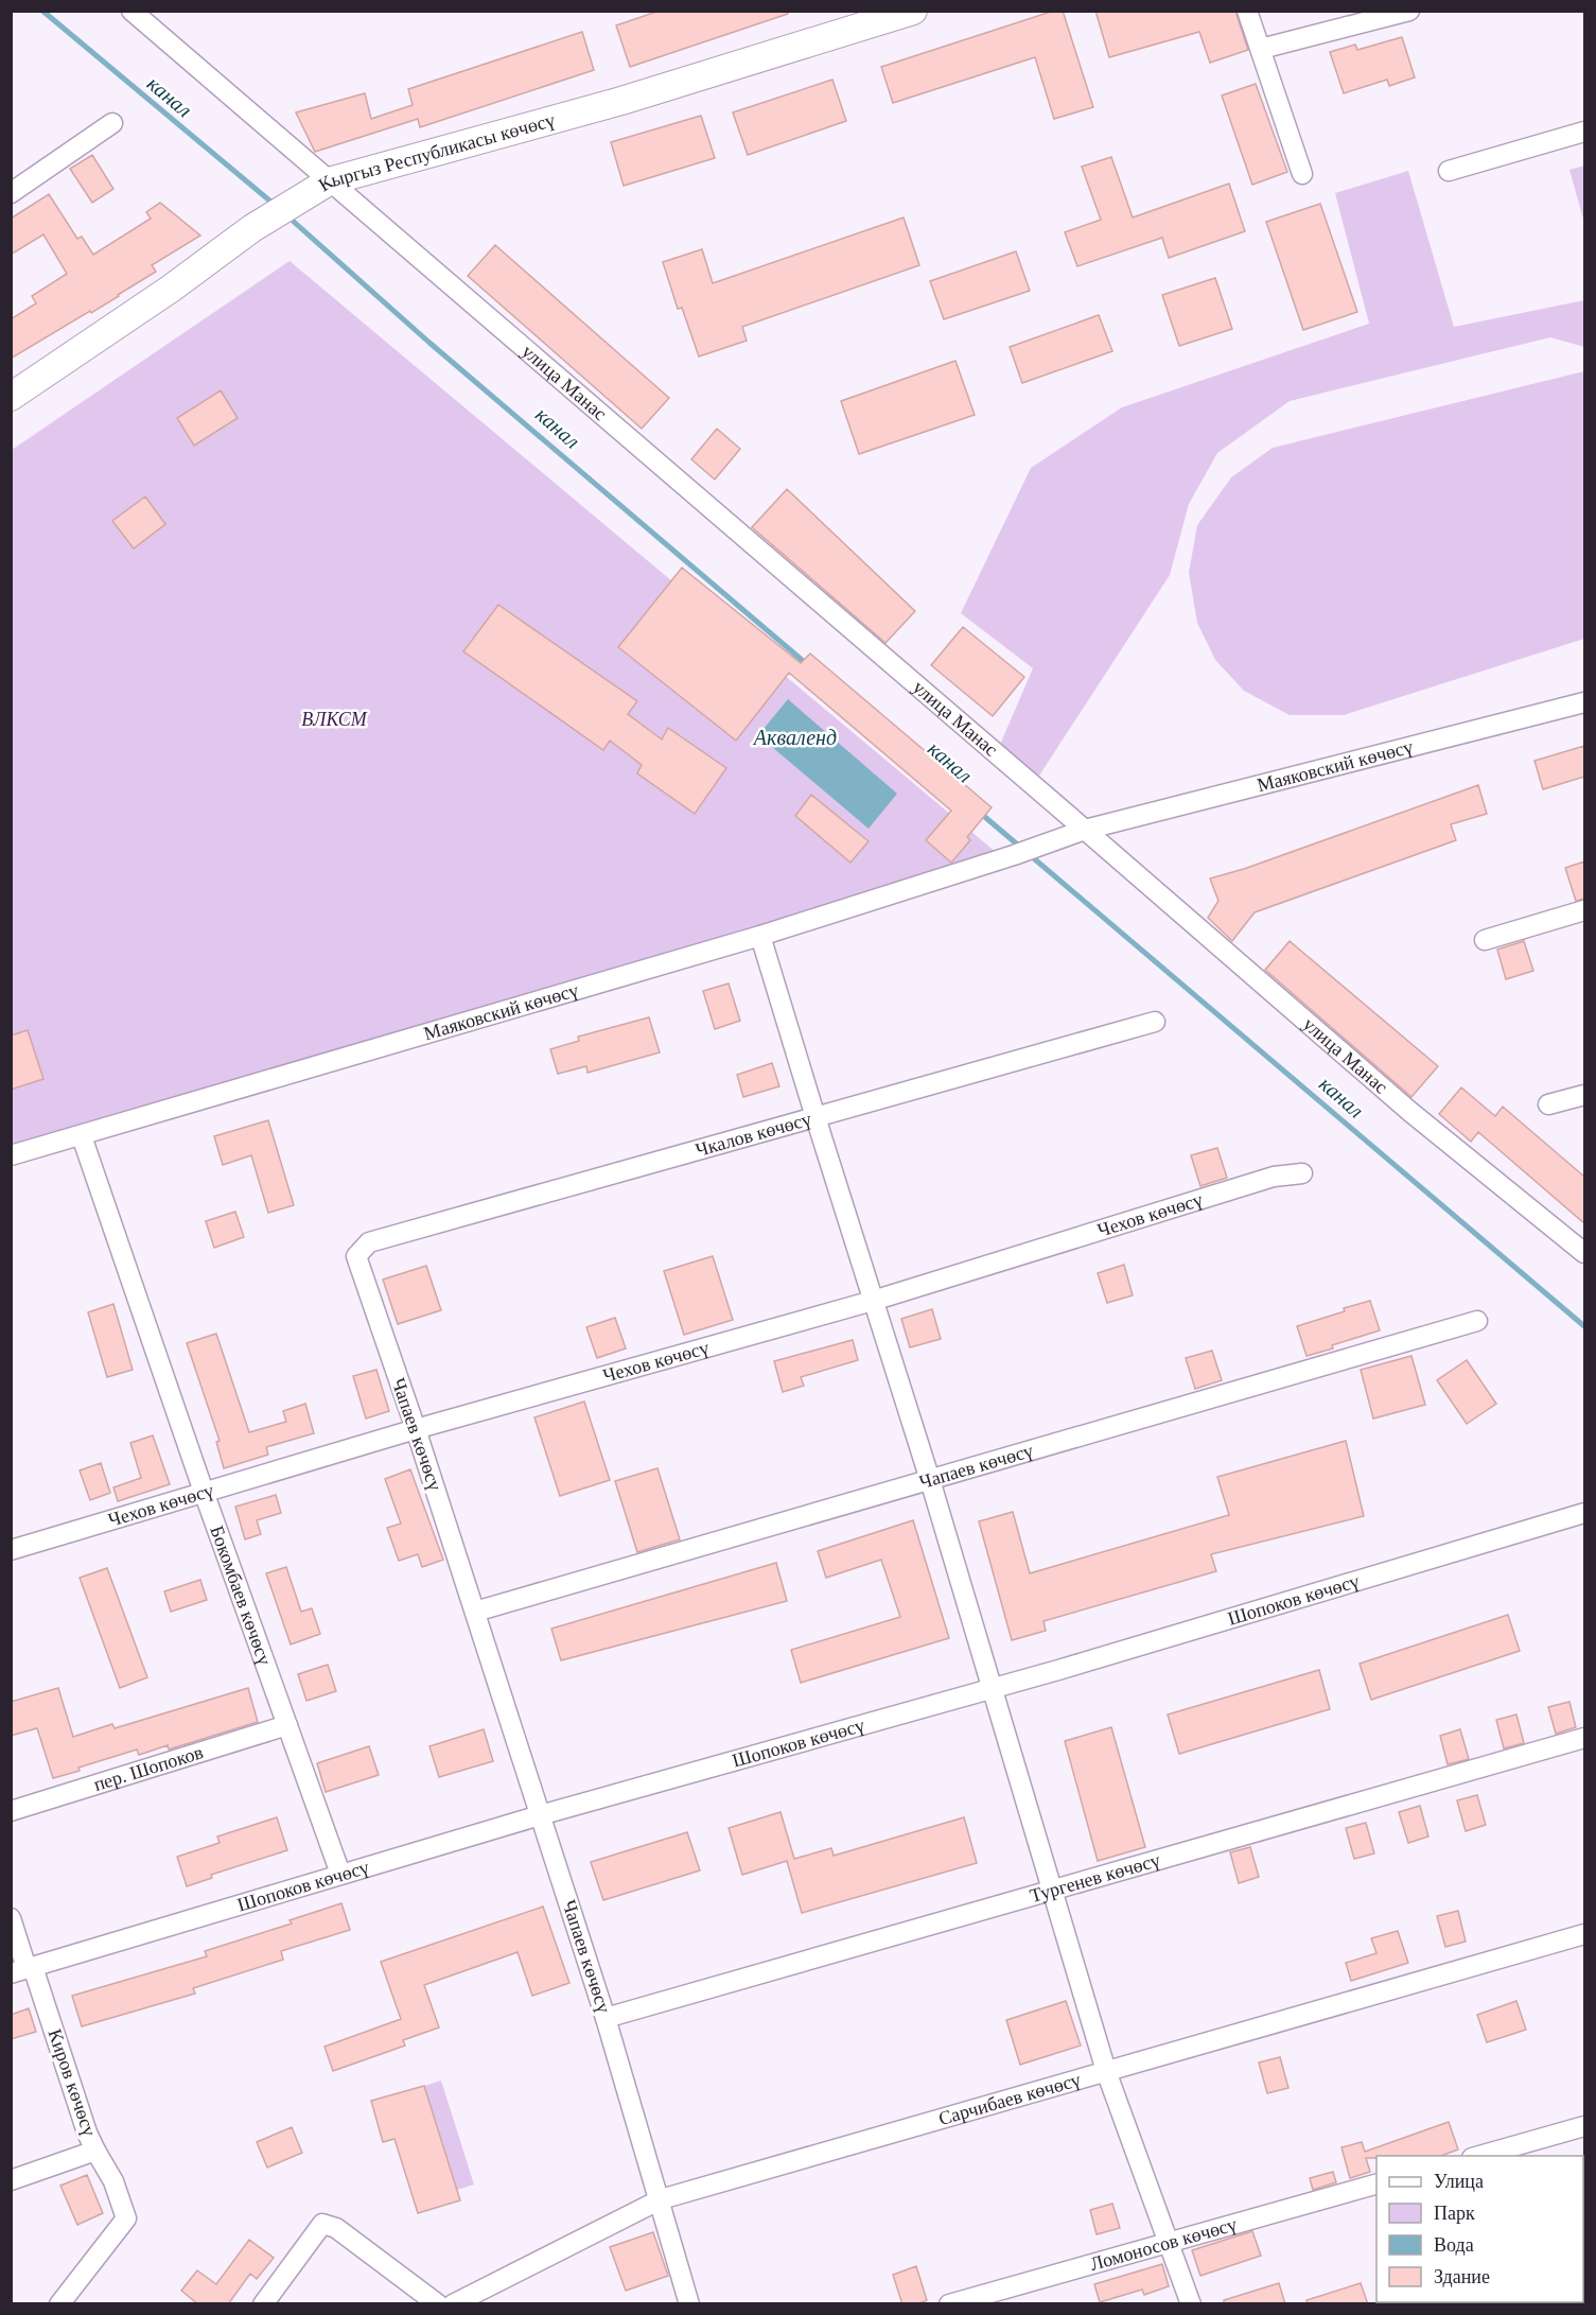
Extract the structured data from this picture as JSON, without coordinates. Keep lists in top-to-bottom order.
{
  "streets": {
    "main road": ["Кыргыз Республикасы көчөсү"],
    "street": [
      "улица Манас",
      "Маяковский көчөсү",
      "Чкалов көчөсү",
      "Чехов көчөсү",
      "Чапаев көчөсү",
      "Бокомбаев көчөсү",
      "Шопоков көчөсү",
      "пер. Шопоков",
      "Тургенев көчөсү",
      "Киров көчөсү",
      "Сарчибаев көчөсү",
      "Ломоносов көчөсү"
    ]
  },
  "crossings": [
    ["Кыргыз Республикасы көчөсү", "улица Манас"],
    ["улица Манас", "Маяковский көчөсү"],
    ["Маяковский көчөсү", "Бокомбаев көчөсү"],
    ["Чкалов көчөсү", "Чапаев көчөсү"],
    ["Чехов көчөсү", "Чапаев көчөсү"],
    ["Чехов көчөсү", "Бокомбаев көчөсү"],
    ["Чапаев көчөсү", "Шопоков көчөсү"],
    ["Чапаев көчөсү", "Тургенев көчөсү"],
    ["Чапаев көчөсү", "Сарчибаев көчөсү"],
    ["Бокомбаев көчөсү", "Шопоков көчөсү"],
    ["Бокомбаев көчөсү", "пер. Шопоков"],
    ["Шопоков көчөсү", "Киров көчөсү"]
  ],
  "water": ["канал", "Акваленд"],
  "parks": ["ВЛКСМ"],
  "legend": [
    "Улица",
    "Парк",
    "Вода",
    "Здание"
  ]
}
